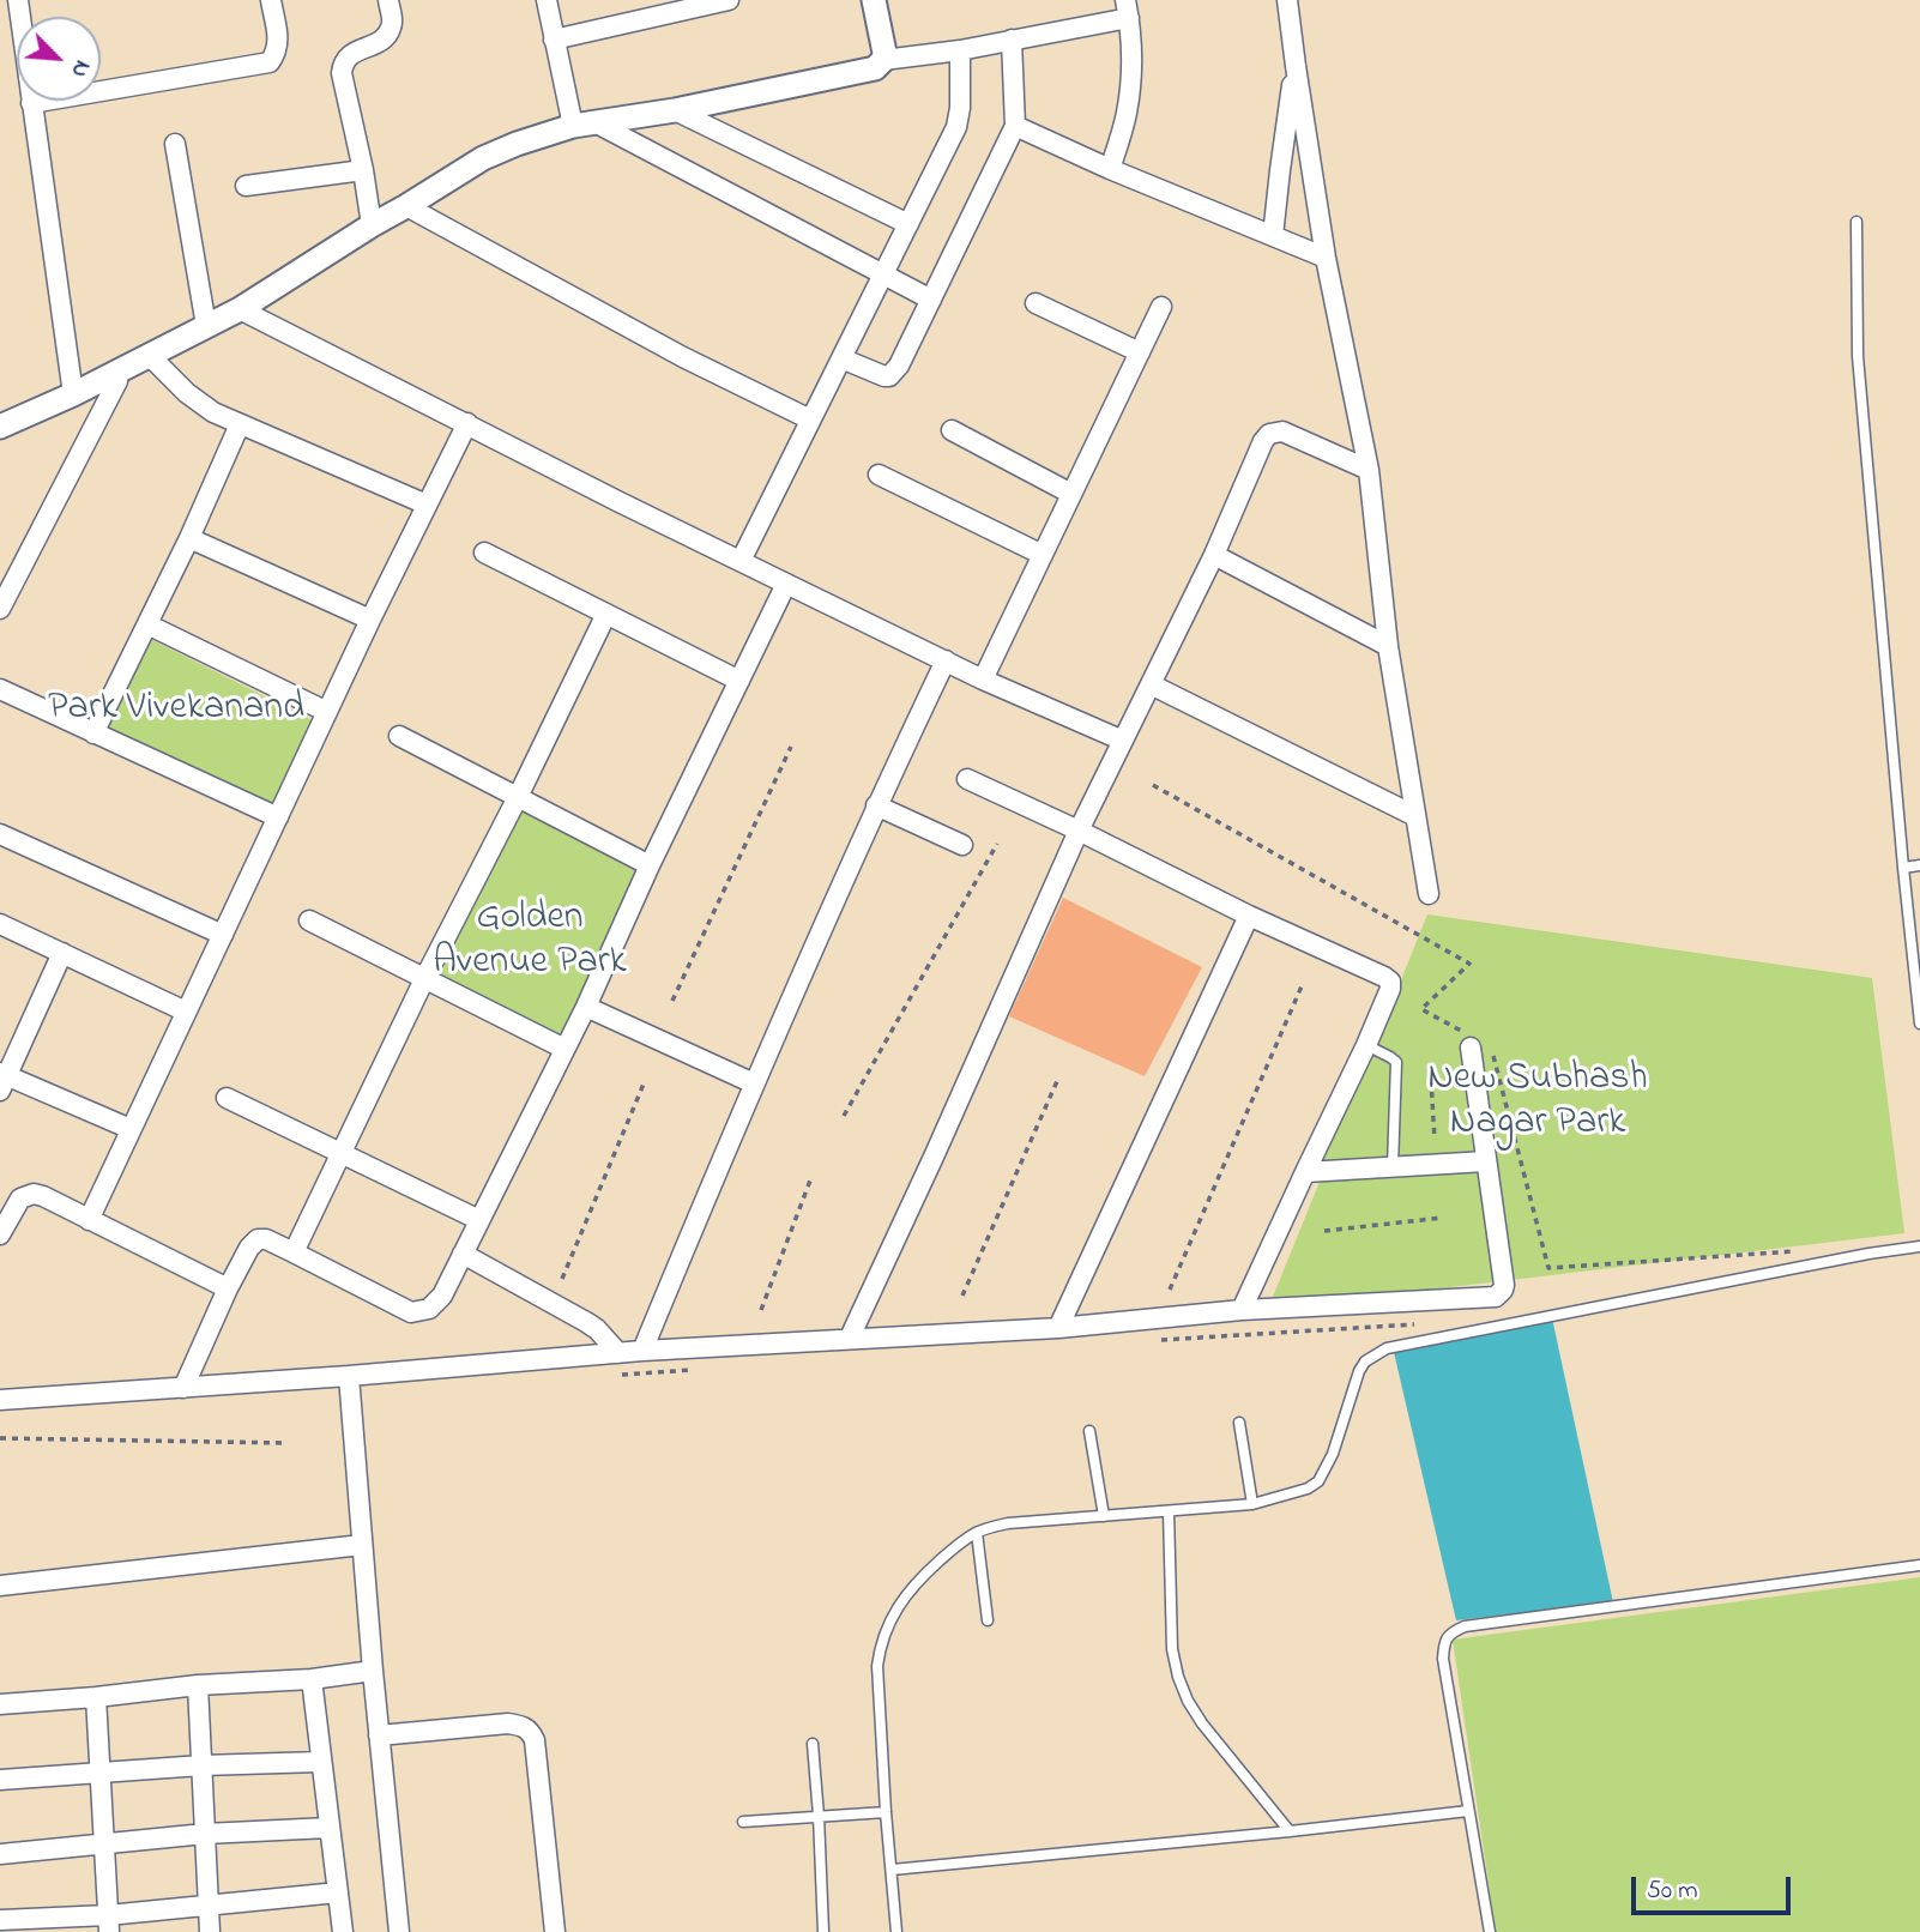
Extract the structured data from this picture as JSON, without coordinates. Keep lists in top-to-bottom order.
{
  "parks": ["Park Vivekanand", "Golden Avenue Park", "New Subhash Nagar Park"],
  "scale_bar": "50 m",
  "north": "bottom right"
}
